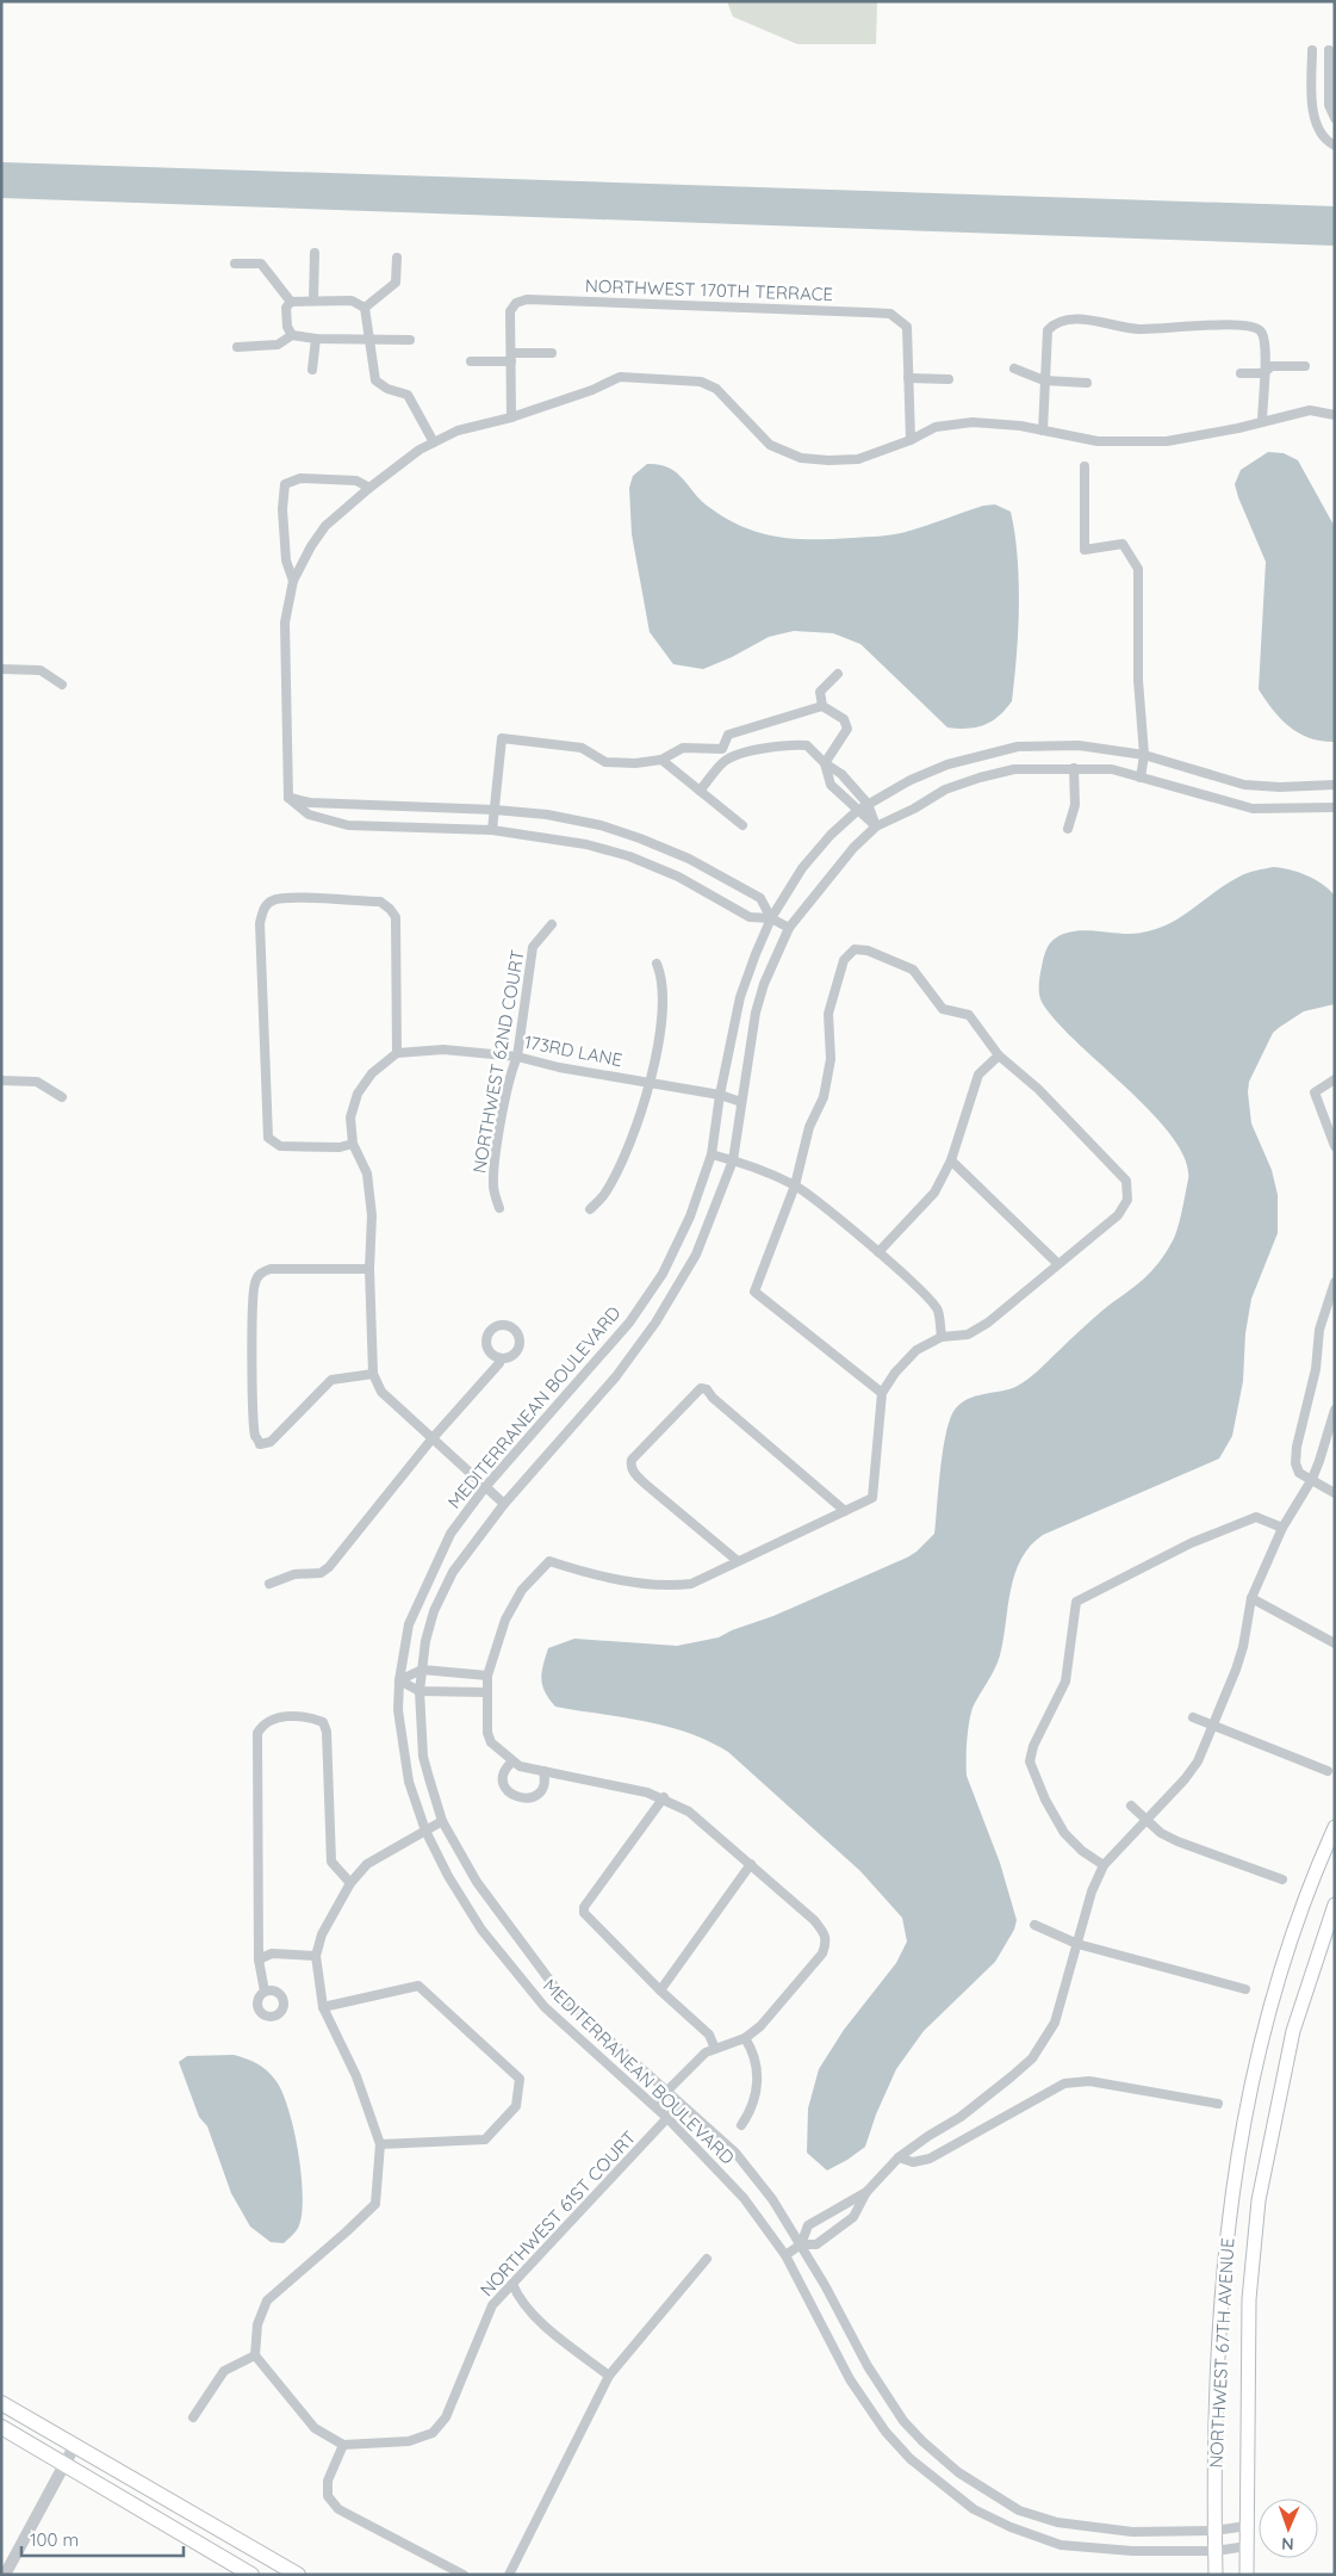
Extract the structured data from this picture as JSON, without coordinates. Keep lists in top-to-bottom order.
{
  "streets": {
    "main road": ["NORTHWEST 67TH AVENUE"],
    "street": [
      "NORTHWEST 170TH TERRACE",
      "173RD LANE",
      "NORTHWEST 62ND COURT",
      "MEDITERRANEAN BOULEVARD",
      "NORTHWEST 61ST COURT"
    ]
  },
  "crossings": [
    ["173RD LANE", "NORTHWEST 62ND COURT"],
    ["173RD LANE", "MEDITERRANEAN BOULEVARD"],
    ["MEDITERRANEAN BOULEVARD", "NORTHWEST 61ST COURT"],
    ["MEDITERRANEAN BOULEVARD", "NORTHWEST 67TH AVENUE"]
  ],
  "scale_bar": "100 m",
  "north": "bottom"
}
